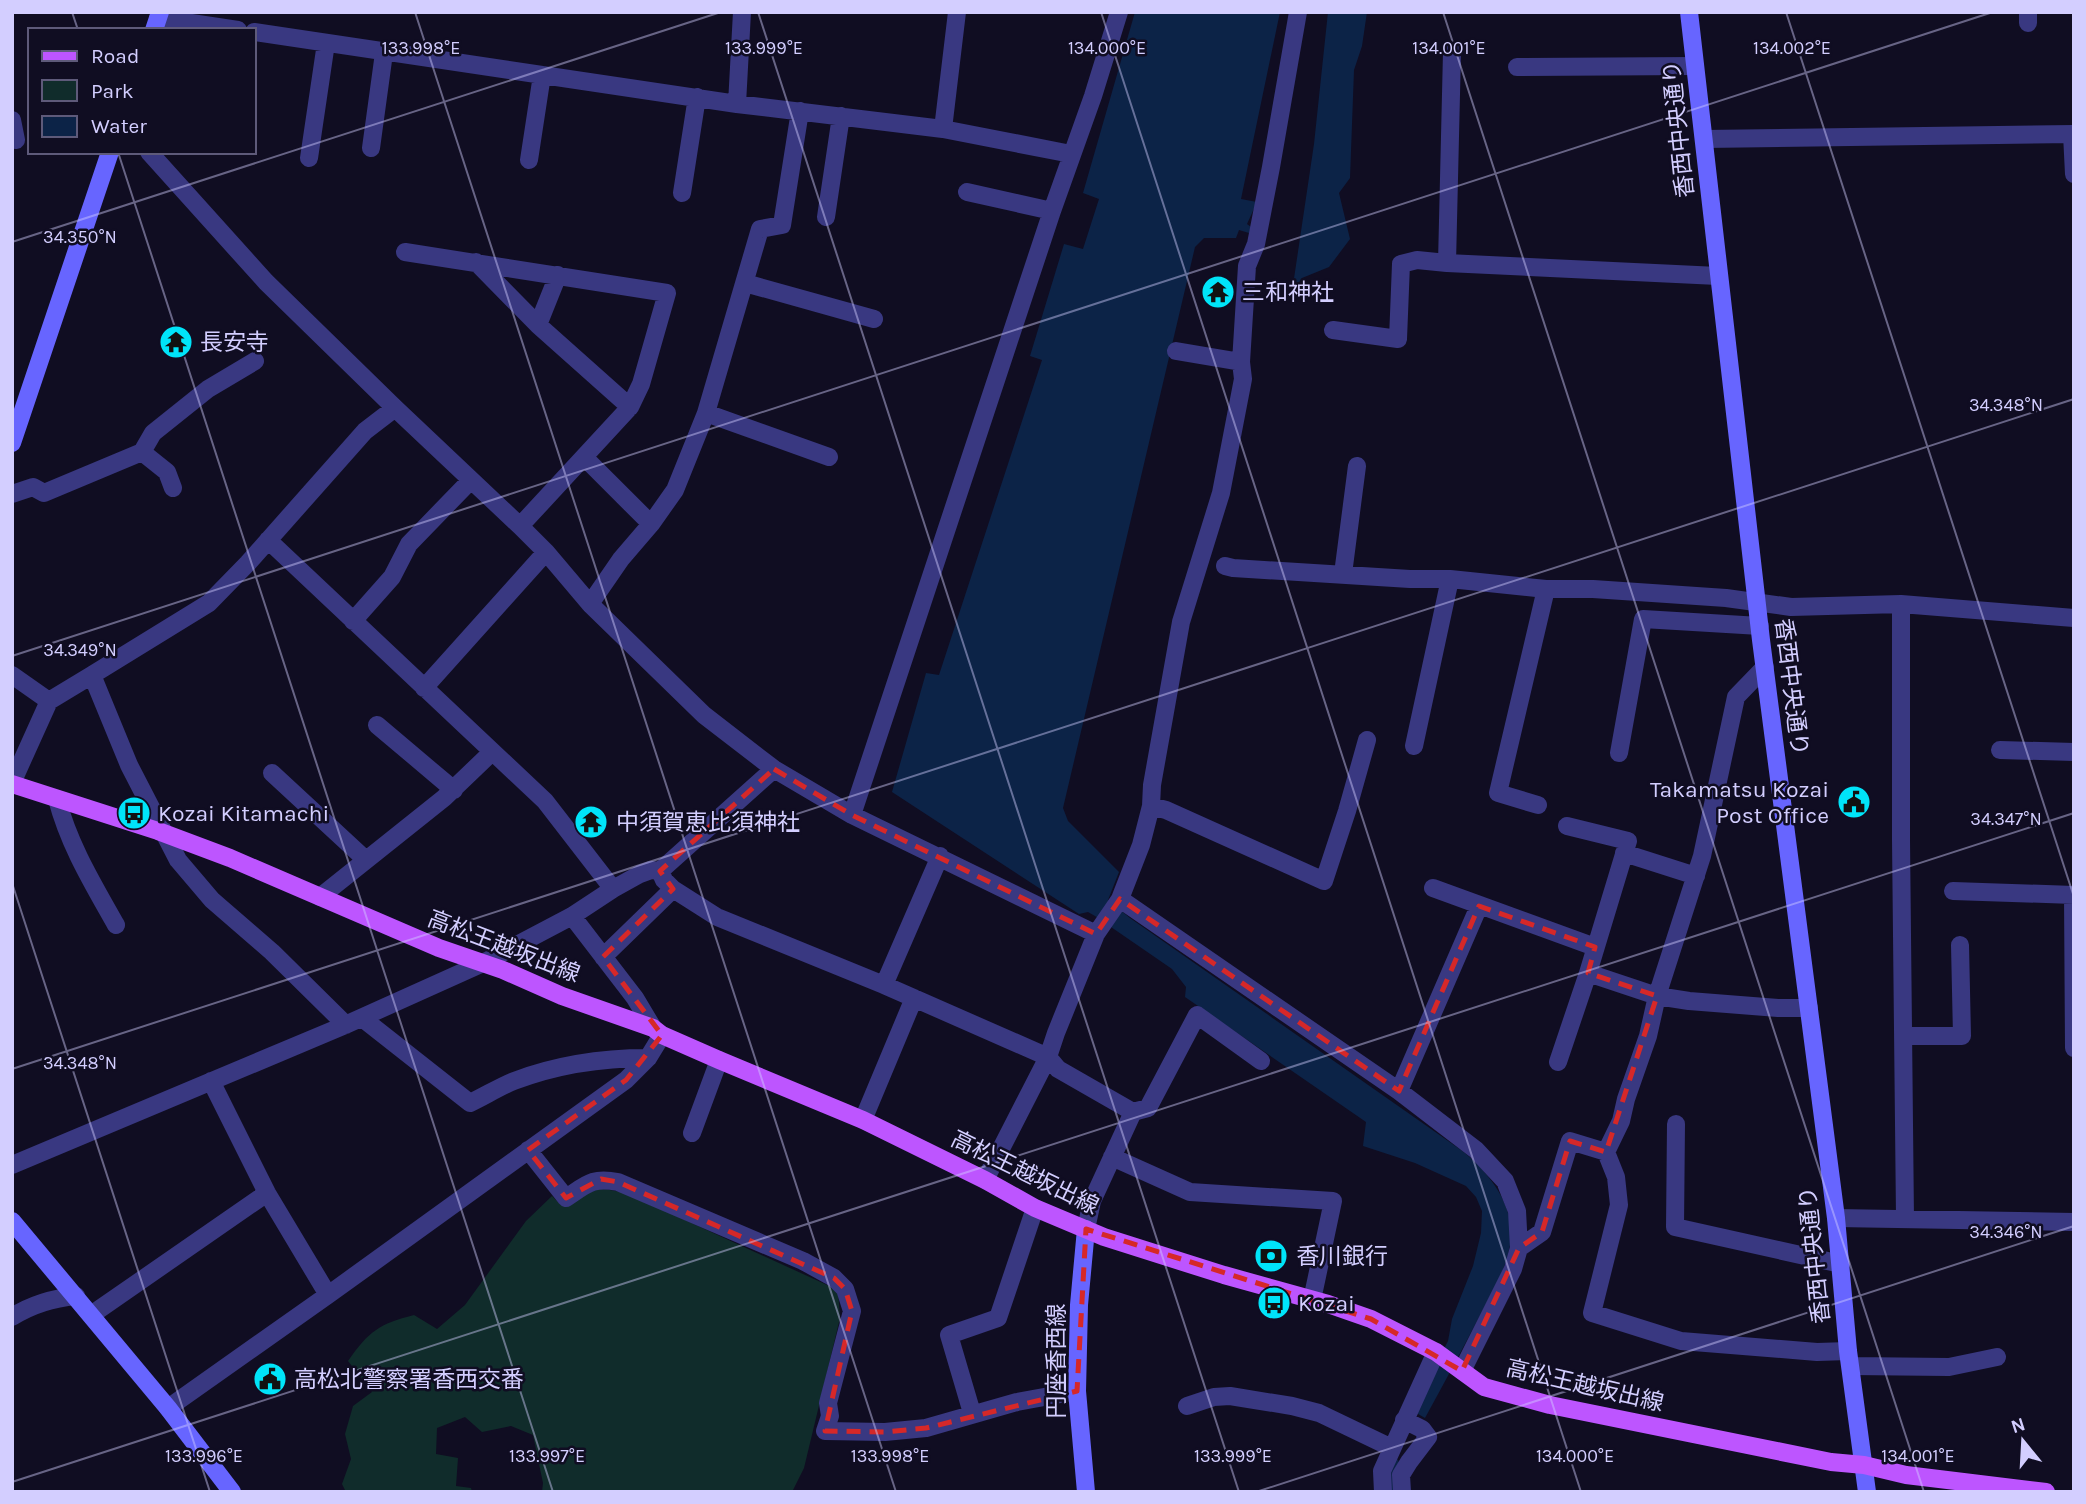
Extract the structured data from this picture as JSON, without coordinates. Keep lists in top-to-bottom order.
{
  "streets": {
    "main road": ["高松王越坂出線"],
    "street": ["香西中央通り", "円座香西線"]
  },
  "crossings": [
    ["香西中央通り", "高松王越坂出線"],
    ["高松王越坂出線", "円座香西線"]
  ],
  "places": {
    "temple": ["三和神社", "長安寺", "中須賀恵比須神社"],
    "public building": ["Takamatsu Kozai Post Office", "高松北警察署香西交番"],
    "bus stop": ["Kozai Kitamachi", "Kozai"],
    "bank": ["香川銀行"]
  },
  "legend": ["Road", "Park", "Water"],
  "north": "top",
  "coordinates": [
    "134.002°E",
    "133.998°E",
    "133.999°E",
    "134.000°E",
    "134.001°E",
    "34.350°N",
    "34.348°N",
    "34.349°N",
    "34.347°N",
    "34.346°N",
    "133.996°E",
    "133.997°E"
  ]
}
